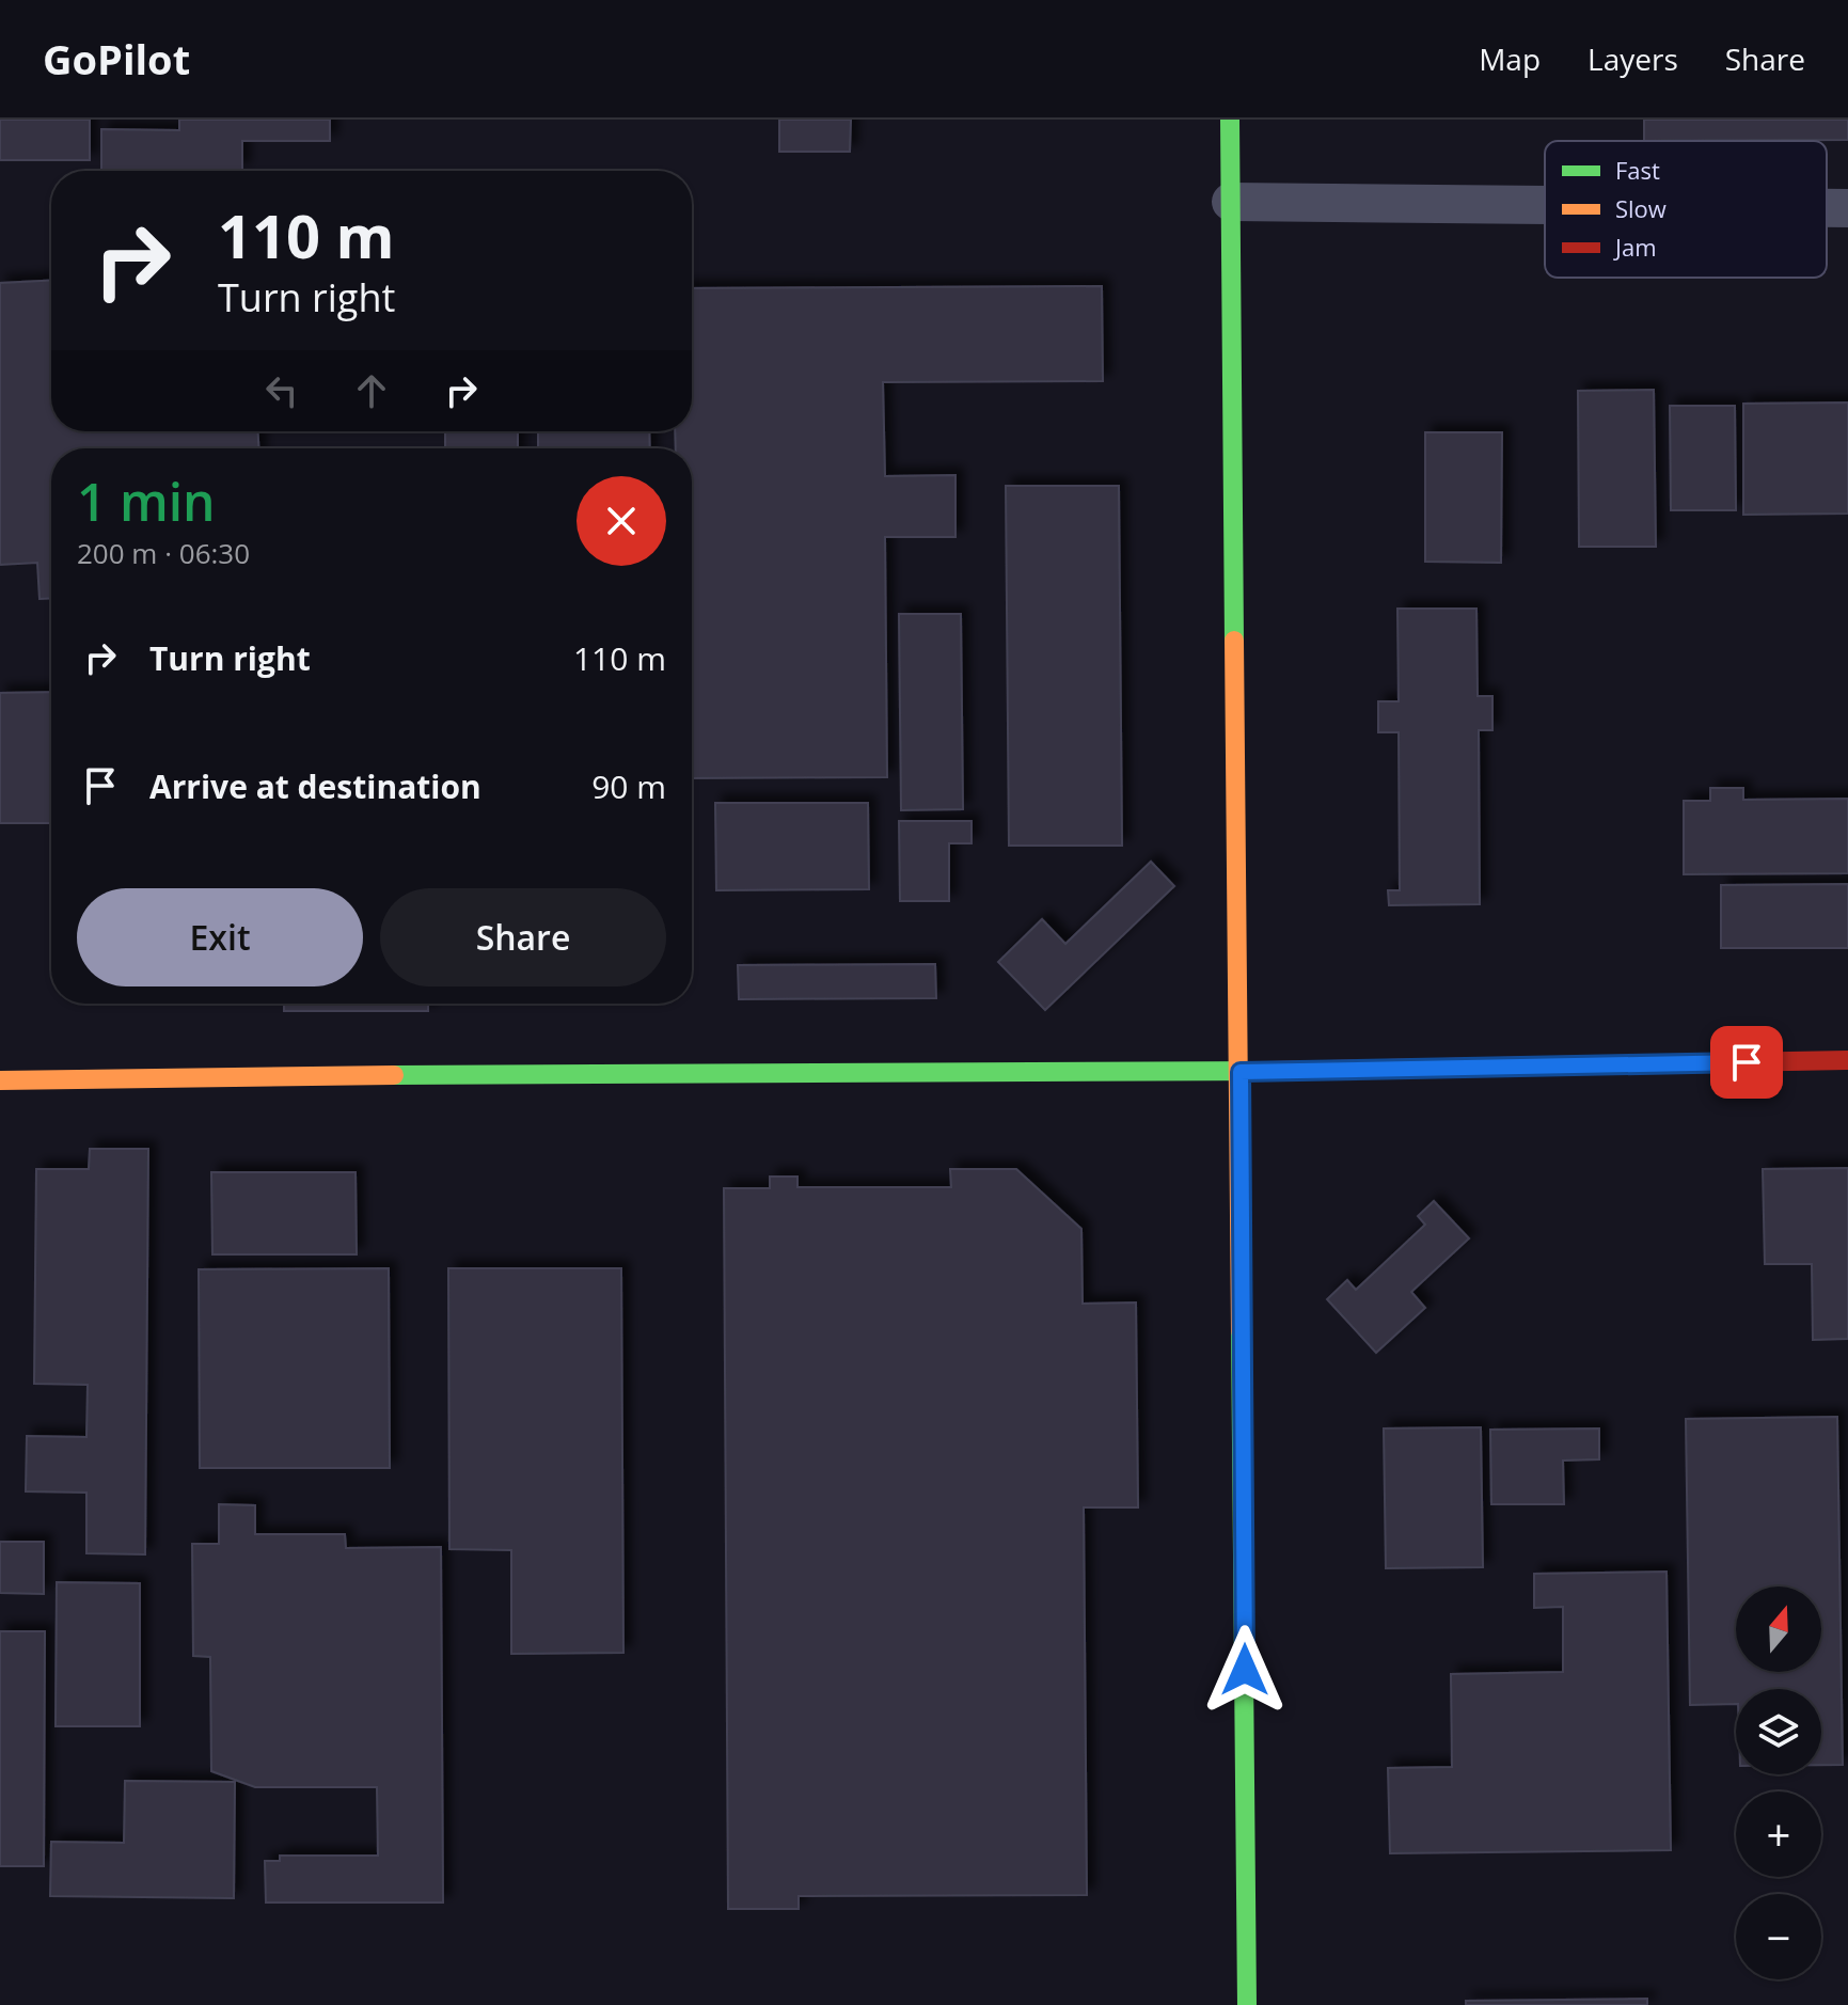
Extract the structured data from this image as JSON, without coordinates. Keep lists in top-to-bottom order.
{
  "legend": ["Fast", "Slow", "Jam"],
  "north": "top",
  "page": {
    "header": "GoPilot",
    "nav": ["Map", "Layers", "Share"],
    "turn": ["110 m", "Turn right"],
    "heading": ["1 min", "200 m · 06:30"],
    "list": [
      {
        "name": "Turn right",
        "value": "110 m"
      },
      {
        "name": "Arrive at destination",
        "value": "90 m"
      }
    ],
    "buttons": ["Exit", "Share"],
    "map_buttons": ["+", "−"]
  }
}
